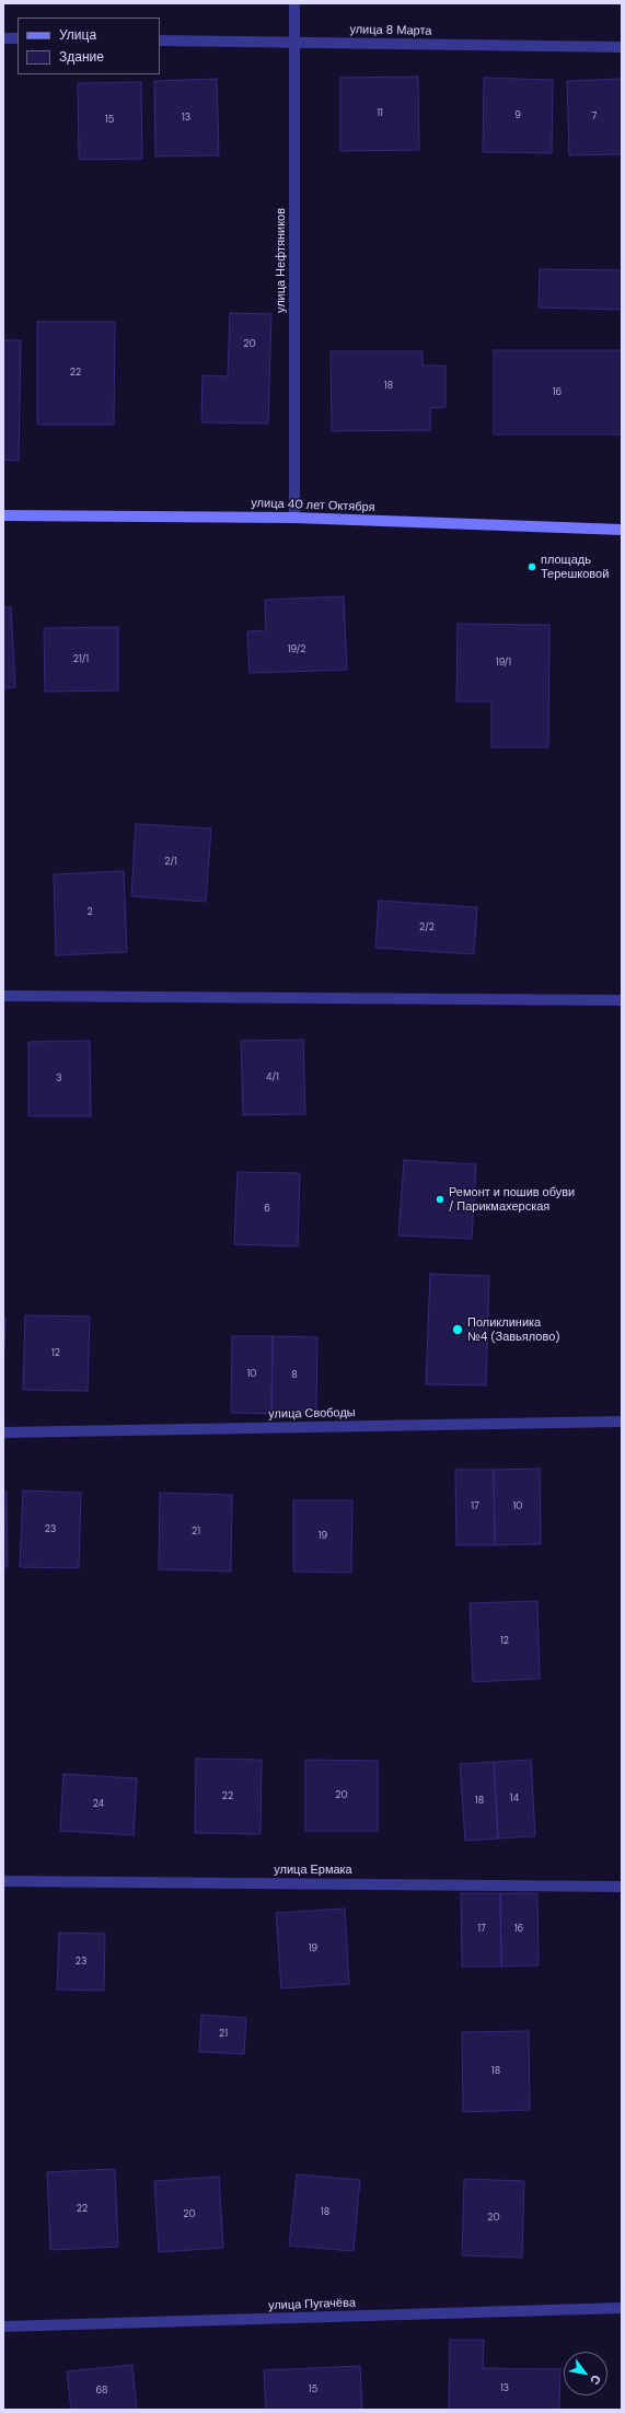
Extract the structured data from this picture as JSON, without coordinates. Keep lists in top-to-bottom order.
{
  "streets": {
    "main road": ["улица 40 лет Октября"],
    "street": [
      "улица 8 Марта",
      "улица Нефтяников",
      "улица Свободы",
      "улица Ермака",
      "улица Пугачёва"
    ]
  },
  "crossings": [
    ["улица 8 Марта", "улица Нефтяников"],
    ["улица Нефтяников", "улица 40 лет Октября"]
  ],
  "places": ["площадь Терешковой", "Ремонт и пошив обуви / Парикмахерская", "Поликлиника №4 (Завьялово)"],
  "house_numbers": [
    "11",
    "9",
    "7",
    "13",
    "15",
    "20",
    "22",
    "18",
    "16",
    "19/2",
    "21/1",
    "19/1",
    "2/1",
    "2",
    "2/2",
    "4/1",
    "3",
    "6",
    "12",
    "10",
    "8",
    "17",
    "10",
    "23",
    "21",
    "19",
    "12",
    "20",
    "22",
    "14",
    "18",
    "24",
    "17",
    "16",
    "19",
    "23",
    "21",
    "18",
    "22",
    "18",
    "20",
    "20",
    "13",
    "15",
    "68"
  ],
  "legend": ["Улица", "Здание"],
  "north": "bottom right"
}
